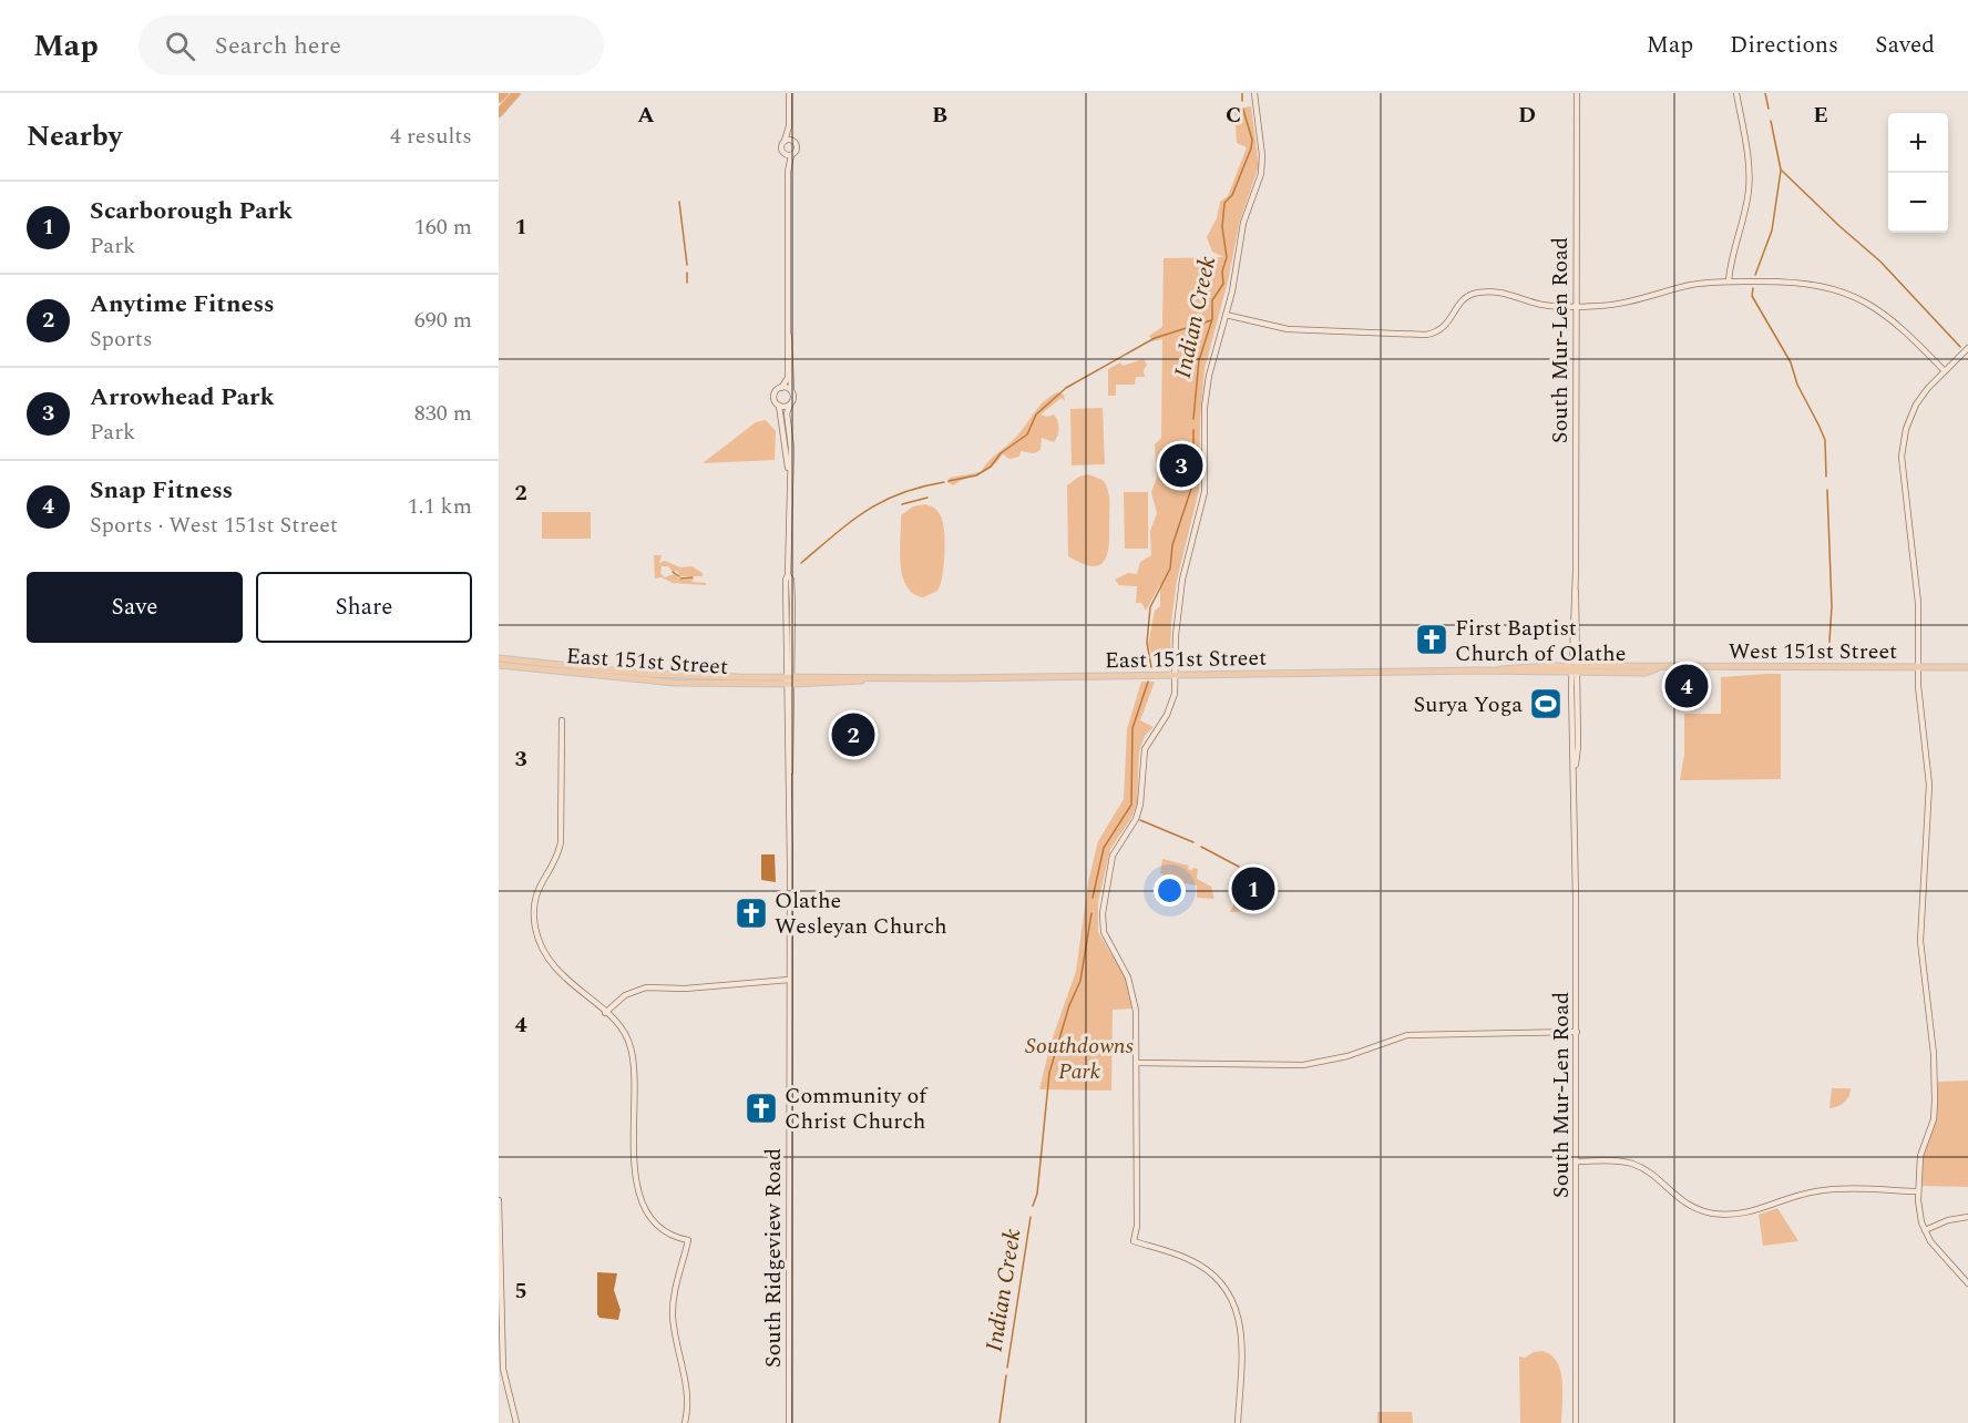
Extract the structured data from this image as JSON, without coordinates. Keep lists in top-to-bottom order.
{
  "streets": {
    "main road": ["West 151st Street", "East 151st Street"],
    "street": ["South Mur-Len Road", "South Ridgeview Road"]
  },
  "crossings": [
    ["South Mur-Len Road", "West 151st Street"],
    ["South Mur-Len Road", "East 151st Street"],
    ["West 151st Street", "East 151st Street"],
    ["East 151st Street", "South Ridgeview Road"]
  ],
  "water": ["Indian Creek"],
  "parks": ["Southdowns Park"],
  "places": {
    "church": ["First Baptist Church of Olathe", "Olathe Wesleyan Church", "Community of Christ Church"],
    "sports": ["Surya Yoga"]
  },
  "page": {
    "header": "Map",
    "search": "Search here",
    "nav": ["Map", "Directions", "Saved"],
    "heading": ["Nearby", "4 results"],
    "map_buttons": ["+", "−"],
    "list": [
      {
        "mark": "1",
        "name": "Scarborough Park",
        "note": "Park",
        "value": "160 m"
      },
      {
        "mark": "2",
        "name": "Anytime Fitness",
        "note": "Sports",
        "value": "690 m"
      },
      {
        "mark": "3",
        "name": "Arrowhead Park",
        "note": "Park",
        "value": "830 m"
      },
      {
        "mark": "4",
        "name": "Snap Fitness",
        "note": "Sports · West 151st Street",
        "value": "1.1 km"
      }
    ],
    "pins": [
      "3",
      "4",
      "2",
      "1"
    ],
    "buttons": ["Save", "Share"]
  },
  "grid": {
    "columns": [
      "A",
      "B",
      "C",
      "D",
      "E"
    ],
    "rows": [
      "1",
      "2",
      "3",
      "4",
      "5"
    ]
  }
}
